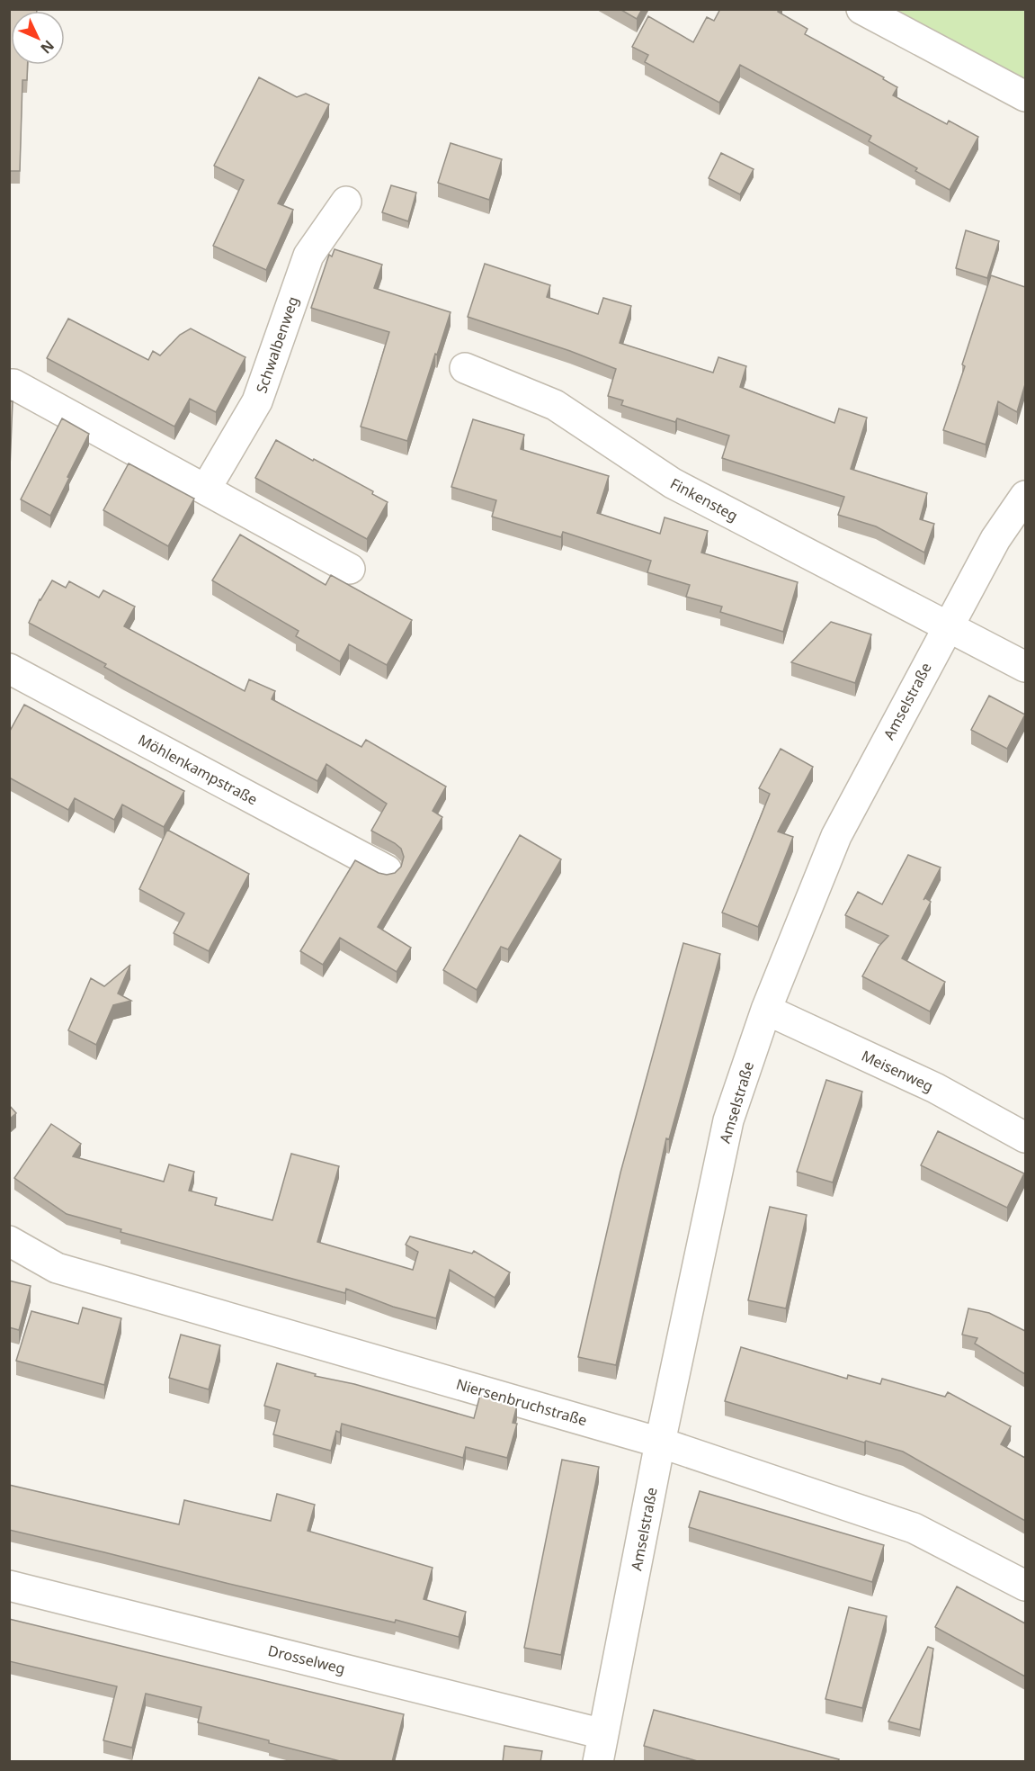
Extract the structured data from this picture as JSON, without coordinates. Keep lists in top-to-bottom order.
{
  "streets": {
    "street": [
      "Schwalbenweg",
      "Finkensteg",
      "Amselstraße",
      "Möhlenkampstraße",
      "Meisenweg",
      "Niersenbruchstraße",
      "Drosselweg"
    ]
  },
  "crossings": [
    ["Finkensteg", "Amselstraße"],
    ["Amselstraße", "Meisenweg"],
    ["Amselstraße", "Niersenbruchstraße"],
    ["Amselstraße", "Drosselweg"]
  ],
  "north": "bottom right"
}
